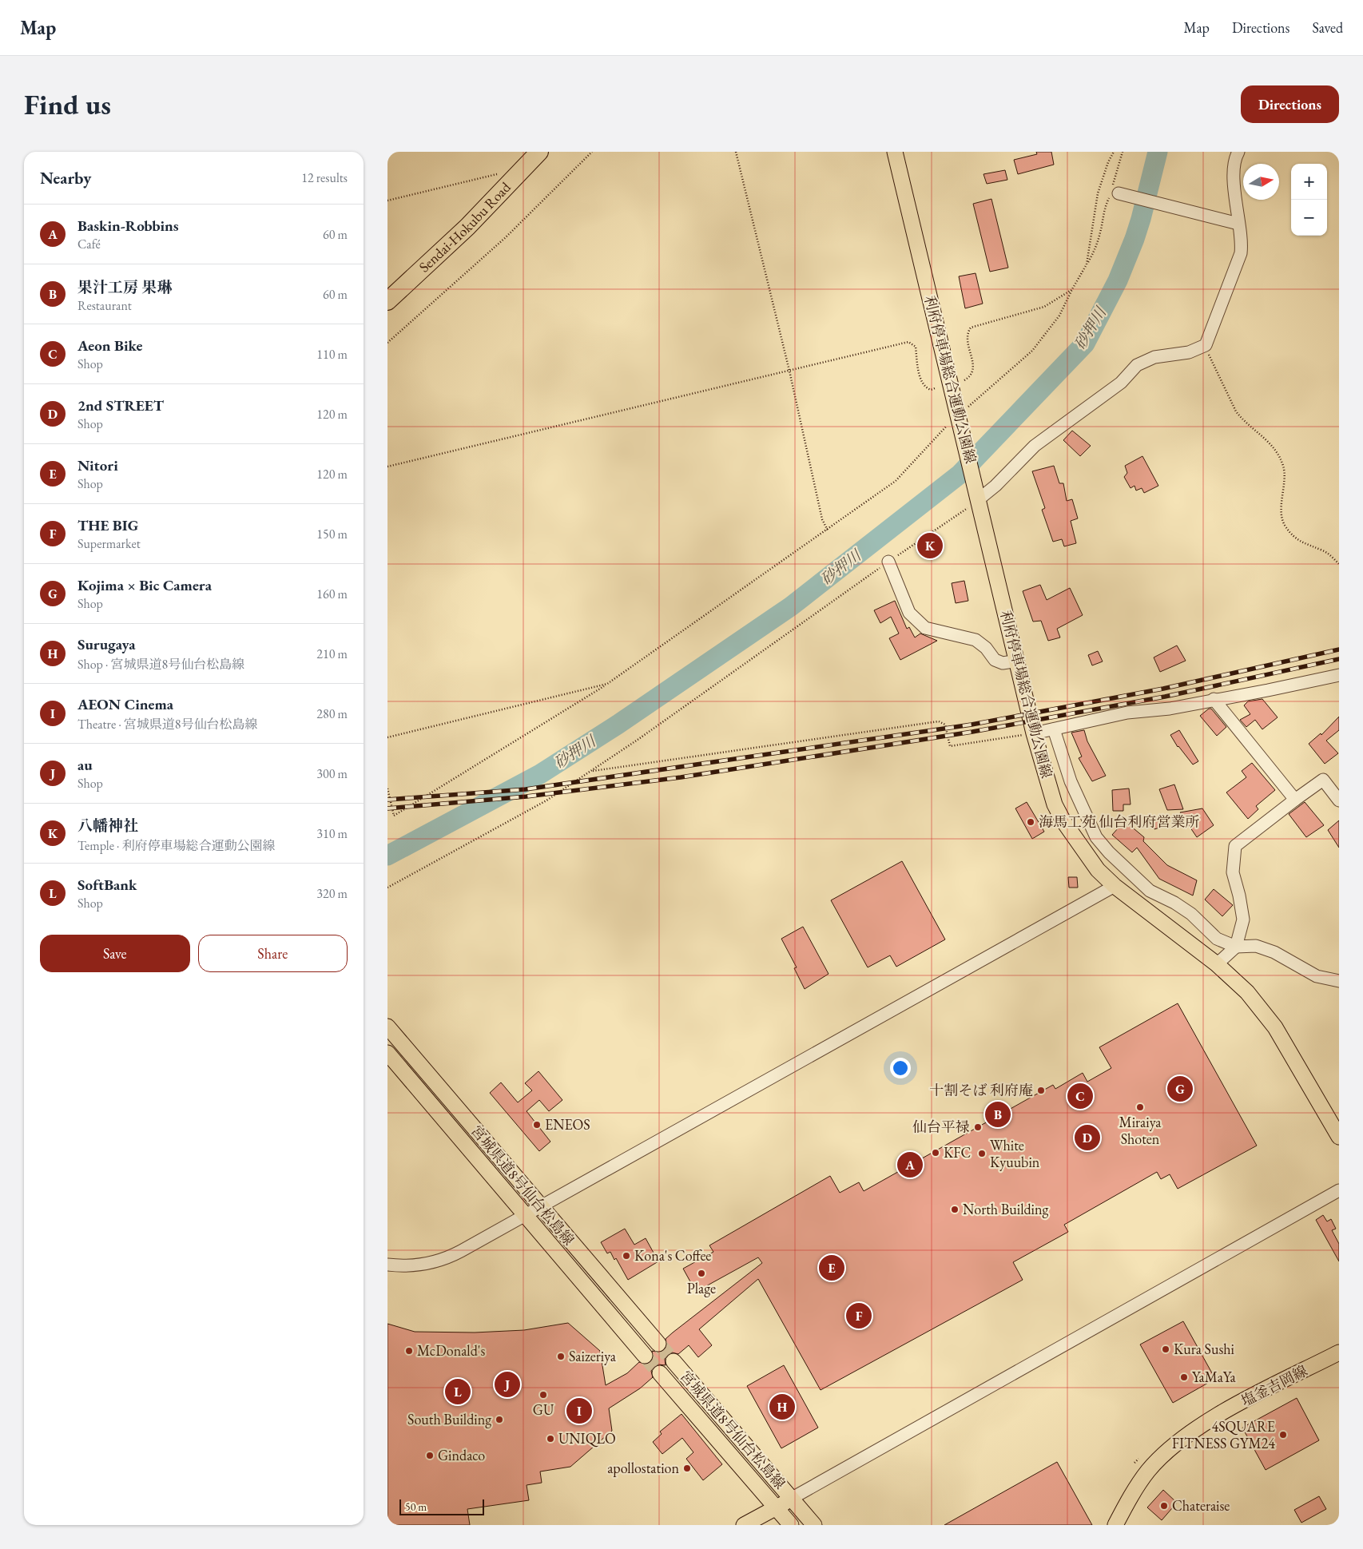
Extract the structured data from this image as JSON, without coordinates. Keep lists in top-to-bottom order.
{
  "streets": {
    "highway": ["Sendai-Hokubu Road"],
    "main road": ["利府停車場総合運動公園線", "宮城県道8号仙台松島線", "塩釜吉岡線"]
  },
  "water": ["砂押川"],
  "places": [
    "海馬工苑 仙台利府営業所",
    "十割そば 利府庵",
    "Miraiya Shoten",
    "ENEOS",
    "仙台平禄",
    "KFC",
    "White Kyuubin",
    "North Building",
    "Kona's Coffee",
    "Plage",
    "Kura Sushi",
    "McDonald's",
    "Saizeriya",
    "YaMaYa",
    "GU",
    "South Building",
    "4SQUARE FITNESS GYM24",
    "UNIQLO",
    "Gindaco",
    "apollostation",
    "Chateraise"
  ],
  "scale_bar": "50 m",
  "north": "right",
  "page": {
    "header": "Map",
    "nav": ["Map", "Directions", "Saved"],
    "buttons": [
      "Directions",
      ["Save", "Share"]
    ],
    "title": "Find us",
    "heading": ["Nearby", "12 results"],
    "map_buttons": ["+", "−"],
    "list": [
      {
        "mark": "A",
        "name": "Baskin-Robbins",
        "note": "Café",
        "value": "60 m"
      },
      {
        "mark": "B",
        "name": "果汁工房 果琳",
        "note": "Restaurant",
        "value": "60 m"
      },
      {
        "mark": "C",
        "name": "Aeon Bike",
        "note": "Shop",
        "value": "110 m"
      },
      {
        "mark": "D",
        "name": "2nd STREET",
        "note": "Shop",
        "value": "120 m"
      },
      {
        "mark": "E",
        "name": "Nitori",
        "note": "Shop",
        "value": "120 m"
      },
      {
        "mark": "F",
        "name": "THE BIG",
        "note": "Supermarket",
        "value": "150 m"
      },
      {
        "mark": "G",
        "name": "Kojima × Bic Camera",
        "note": "Shop",
        "value": "160 m"
      },
      {
        "mark": "H",
        "name": "Surugaya",
        "note": "Shop · 宮城県道8号仙台松島線",
        "value": "210 m"
      },
      {
        "mark": "I",
        "name": "AEON Cinema",
        "note": "Theatre · 宮城県道8号仙台松島線",
        "value": "280 m"
      },
      {
        "mark": "J",
        "name": "au",
        "note": "Shop",
        "value": "300 m"
      },
      {
        "mark": "K",
        "name": "八幡神社",
        "note": "Temple · 利府停車場総合運動公園線",
        "value": "310 m"
      },
      {
        "mark": "L",
        "name": "SoftBank",
        "note": "Shop",
        "value": "320 m"
      }
    ],
    "pins": [
      "K",
      "G",
      "C",
      "B",
      "D",
      "A",
      "E",
      "F",
      "J",
      "L",
      "H",
      "I"
    ],
    "scale": "50 m"
  }
}
